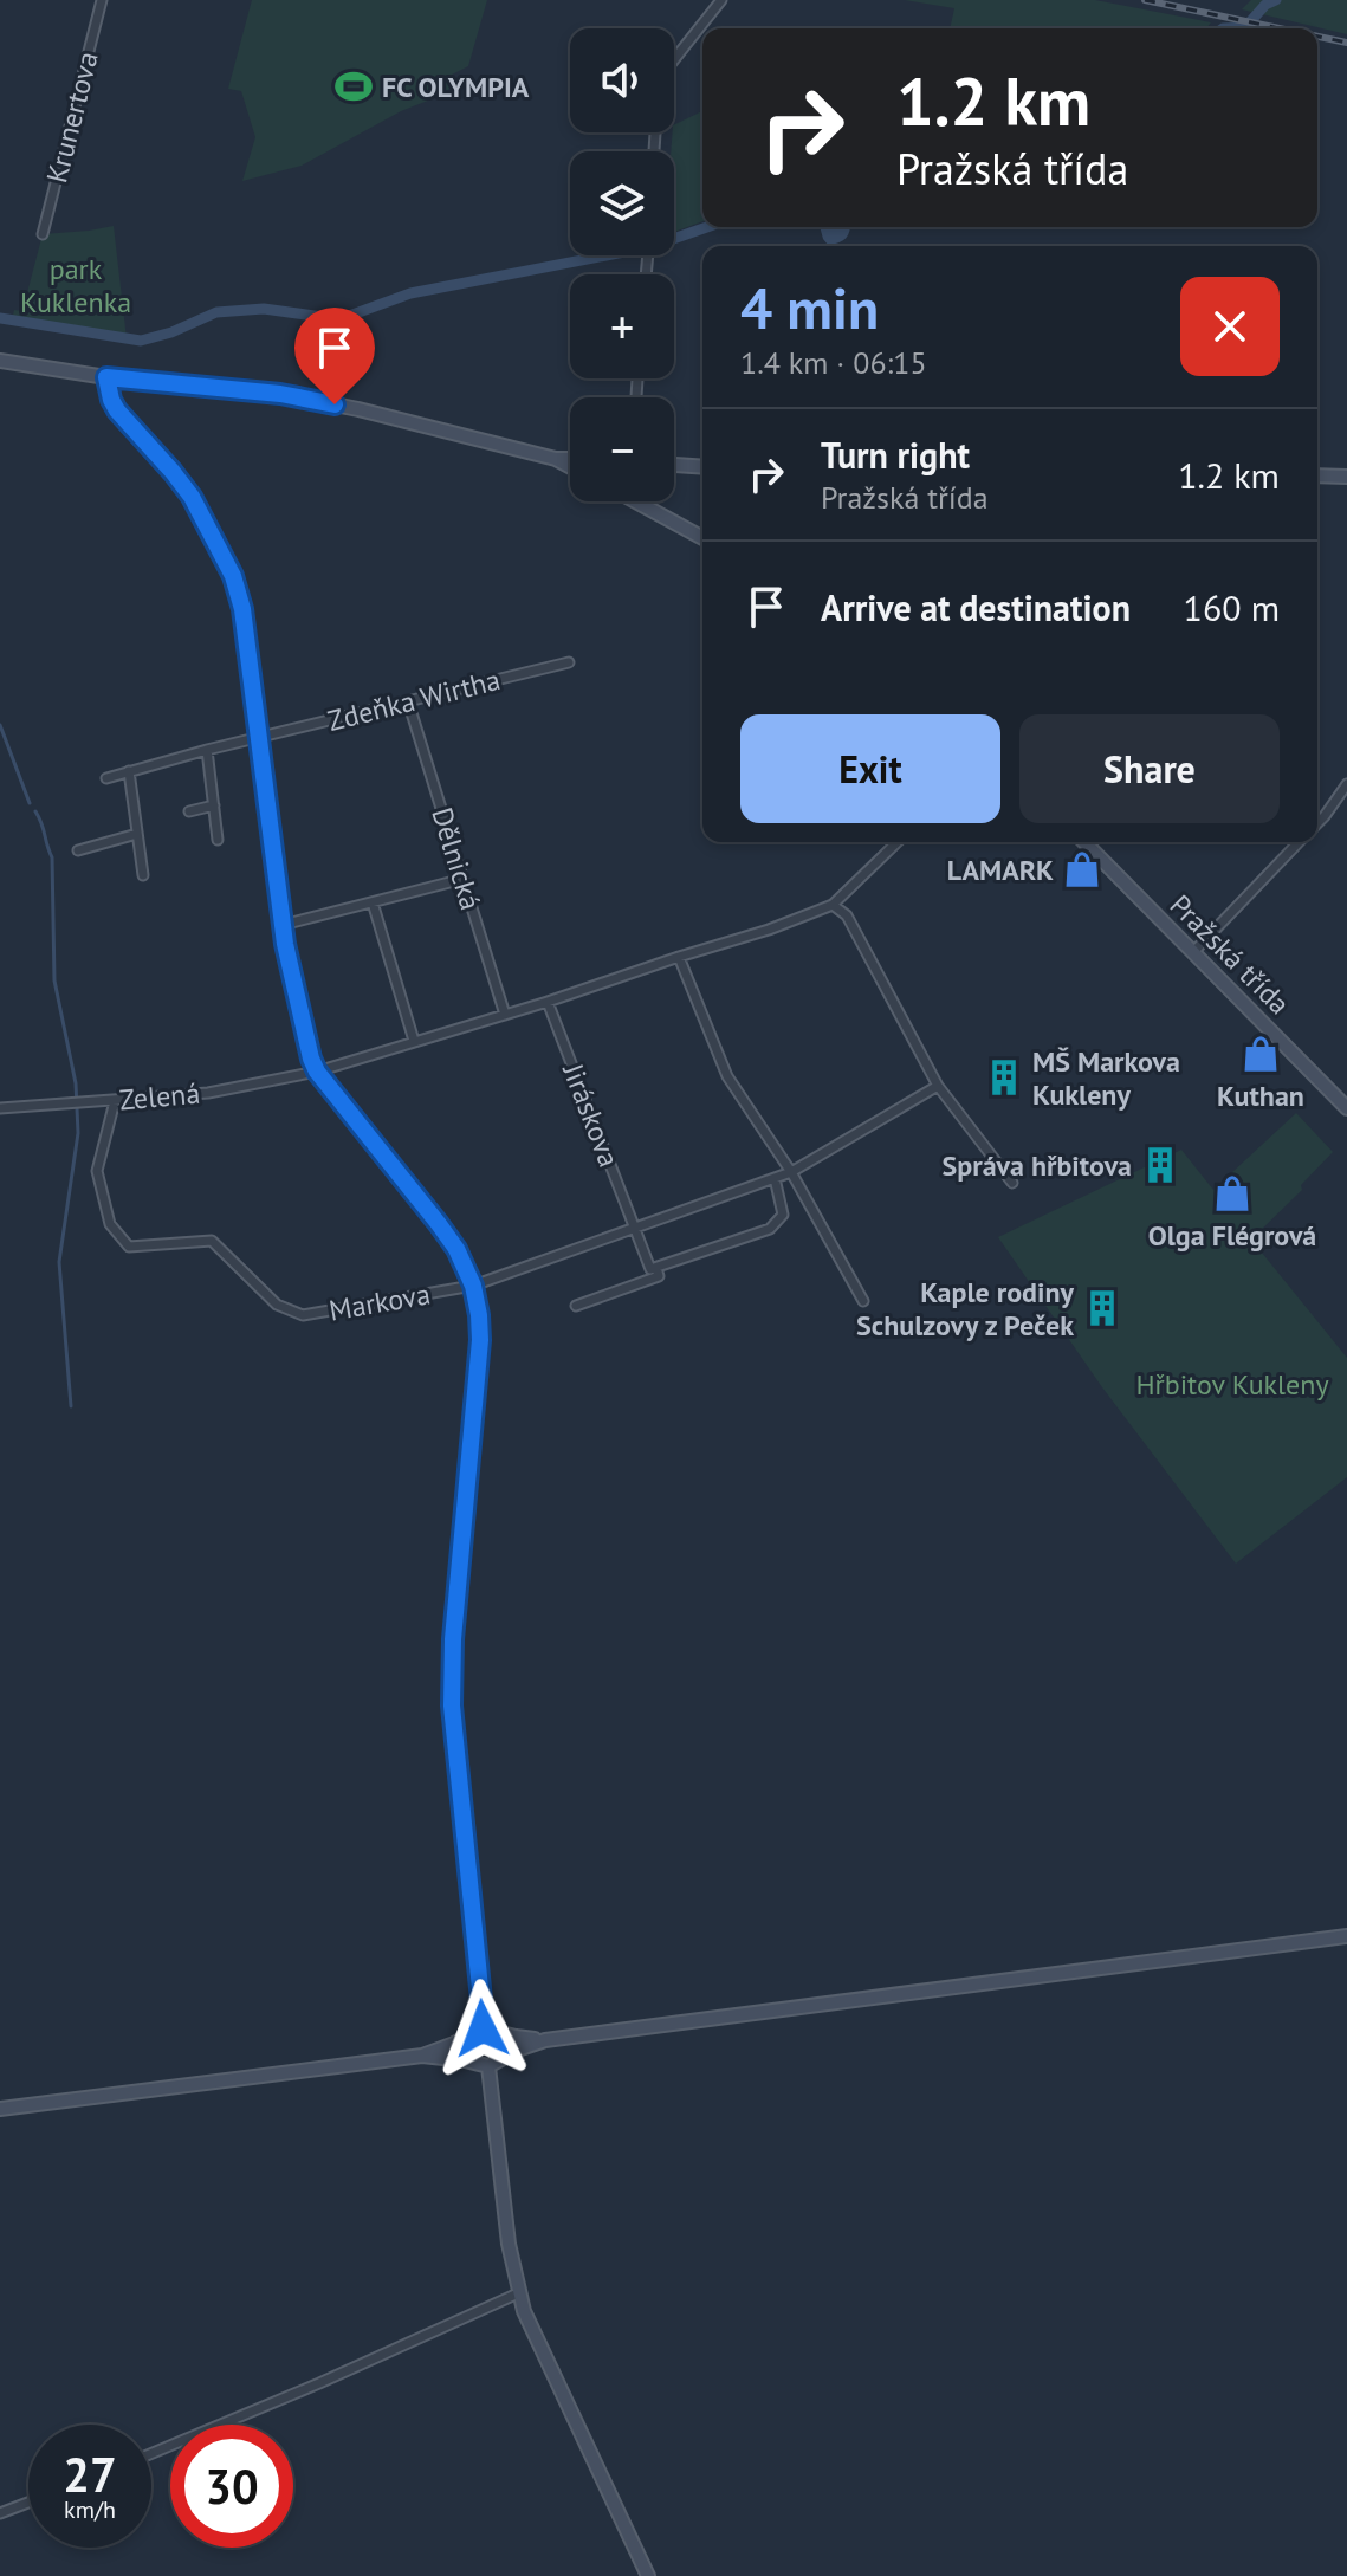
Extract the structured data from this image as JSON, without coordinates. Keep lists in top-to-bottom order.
{
  "streets": {
    "street": [
      "Krunertova",
      "Zdeňka Wirtha",
      "Dělnická",
      "Pražská třída",
      "Zelená",
      "Jiráskova",
      "Markova"
    ]
  },
  "crossings": [
    ["Zdeňka Wirtha", "Dělnická"],
    ["Zelená", "Markova"],
    ["Jiráskova", "Markova"]
  ],
  "parks": ["park Kuklenka", "Hřbitov Kukleny"],
  "places": {
    "sports": ["FC OLYMPIA"],
    "shop": ["LAMARK", "Kuthan", "Olga Flégrová"],
    "building": ["MŠ Markova Kukleny", "Správa hřbitova", "Kaple rodiny Schulzovy z Peček"]
  },
  "page": {
    "map_buttons": ["+", "−"],
    "turn": ["1.2 km", "Pražská třída"],
    "heading": ["4 min", "1.4 km · 06:15"],
    "list": [
      {
        "name": "Turn right",
        "note": "Pražská třída",
        "value": "1.2 km"
      },
      {
        "name": "Arrive at destination",
        "value": "160 m"
      }
    ],
    "buttons": ["Exit", "Share"],
    "speed": "27 km/h",
    "limit": "30"
  }
}
